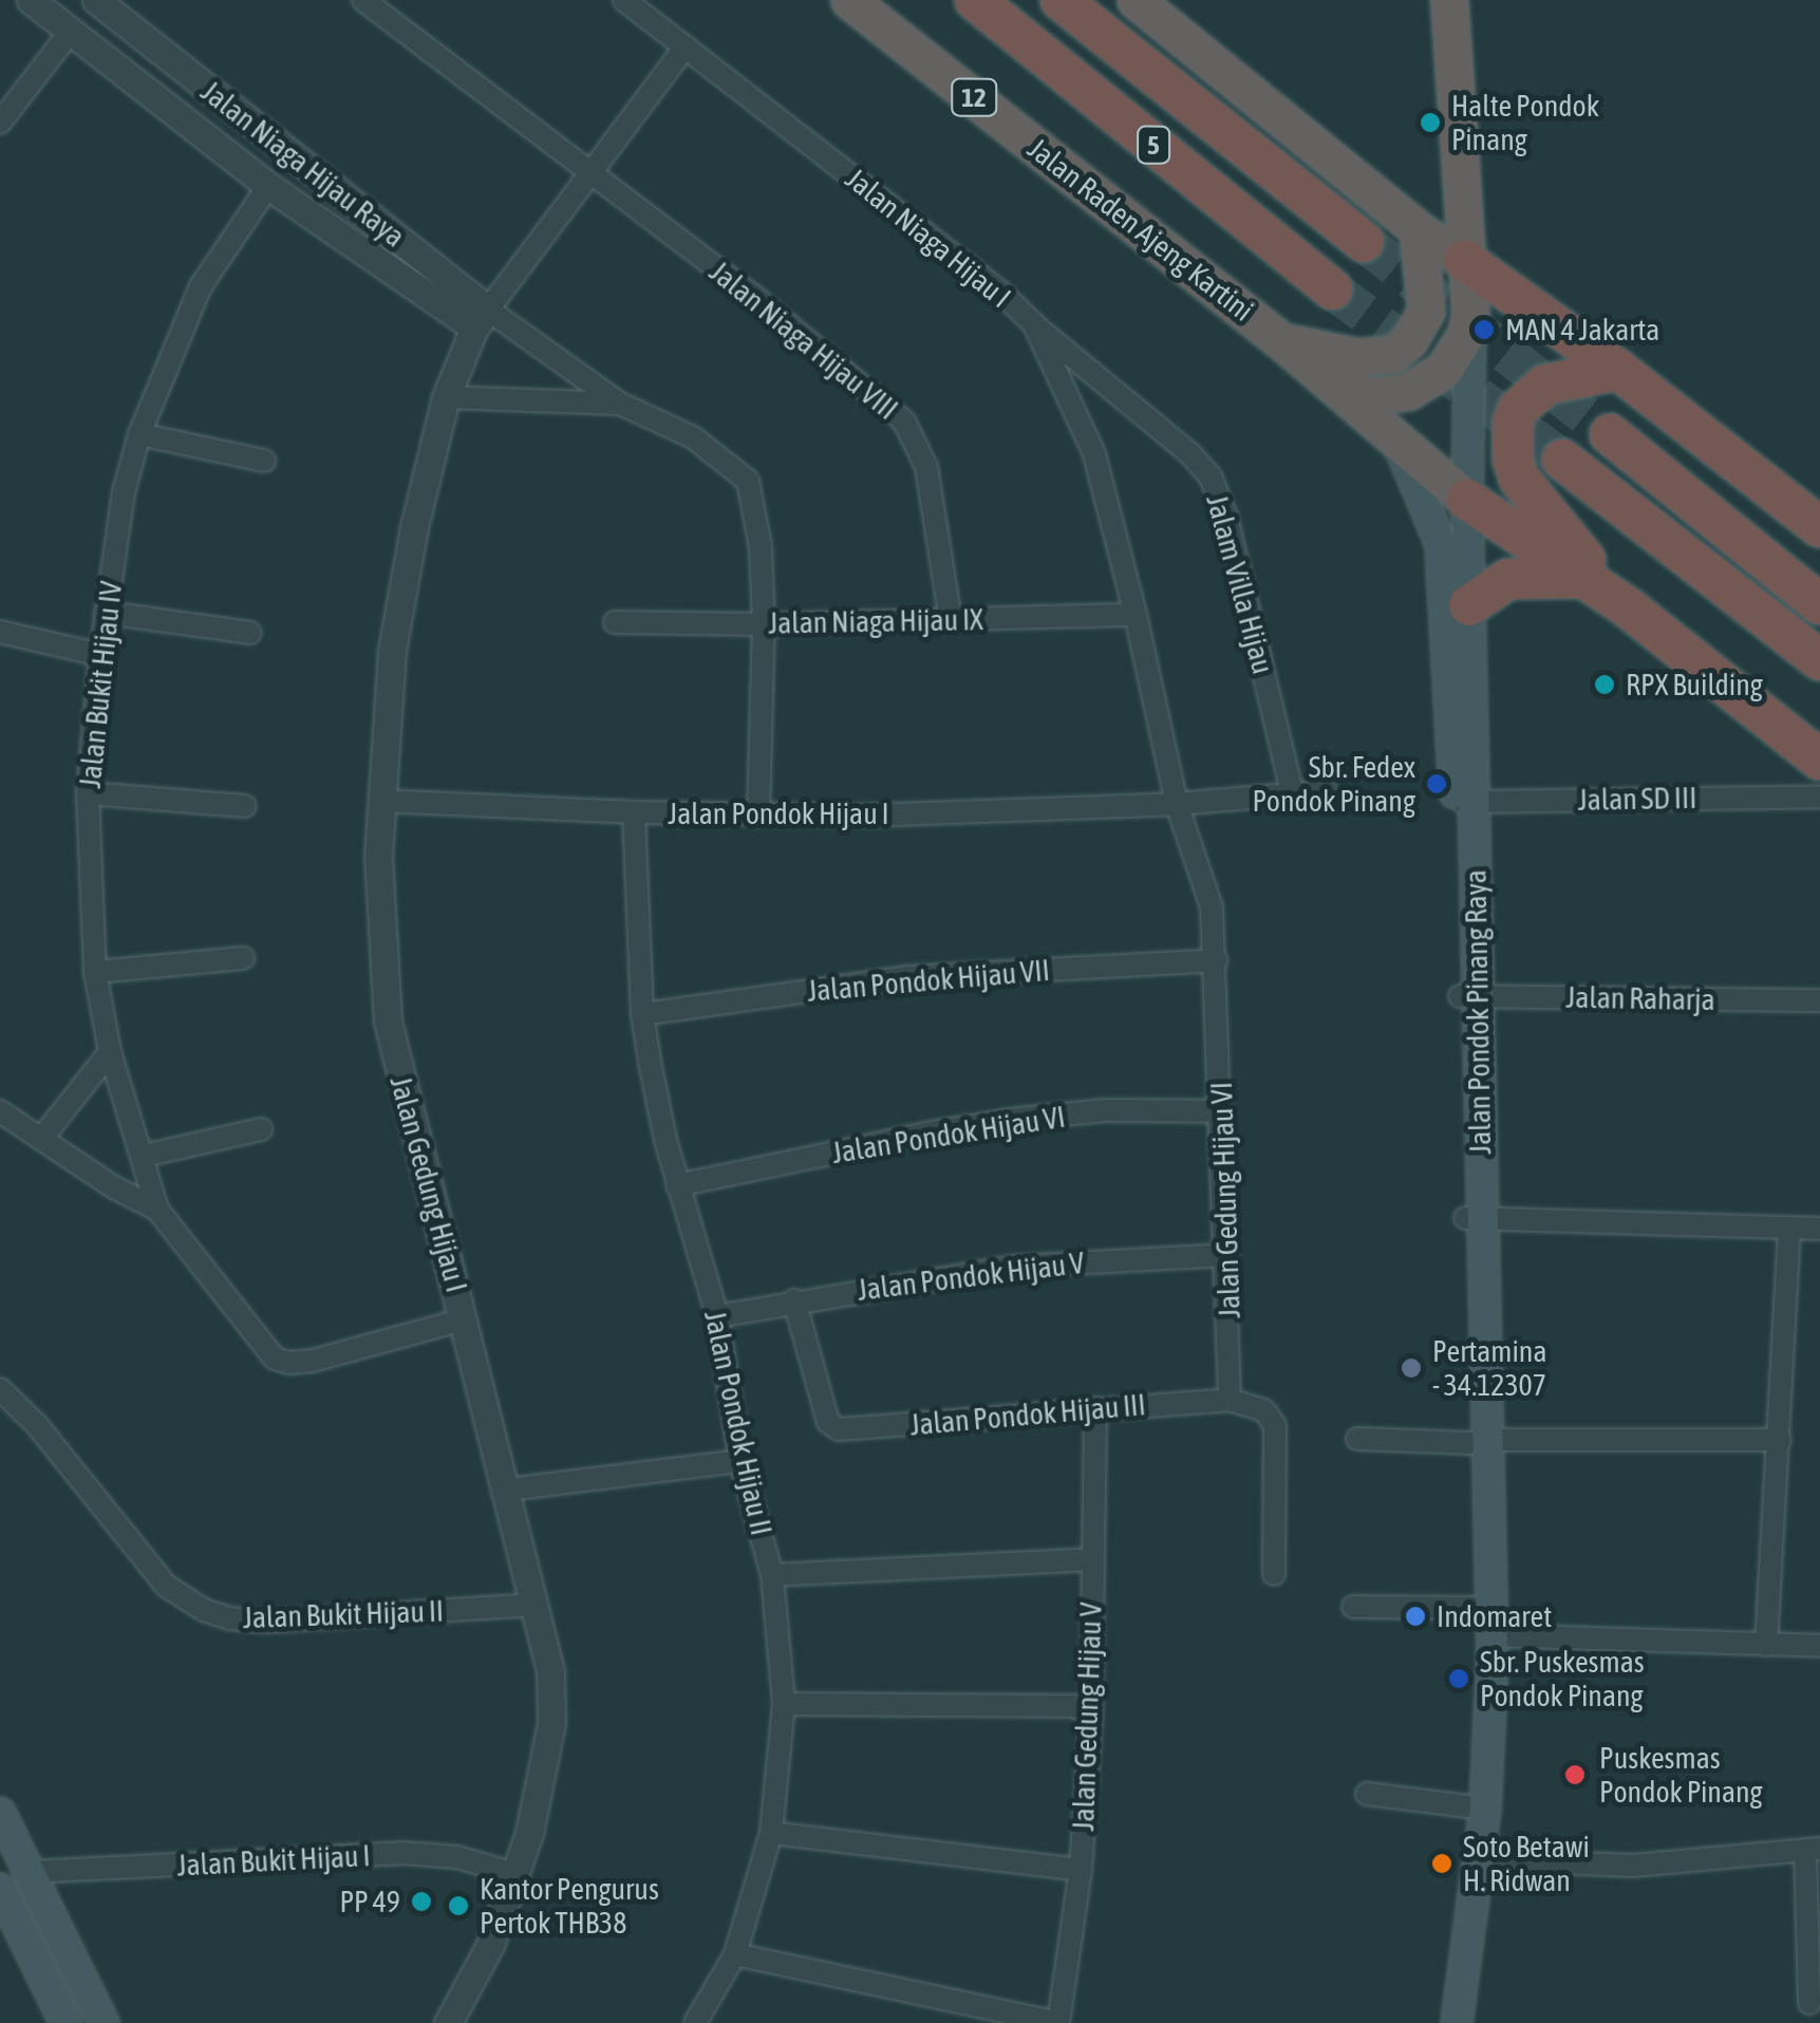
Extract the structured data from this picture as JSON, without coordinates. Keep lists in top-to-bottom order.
{
  "streets": {
    "highway": [
      "12",
      "5",
      "Jalan Raden Ajeng Kartini",
      "Jalan Pondok Pinang Raya"
    ],
    "street": [
      "Jalan Niaga Hijau Raya",
      "Jalan Niaga Hijau I",
      "Jalan Niaga Hijau VIII",
      "Jalam Villa Hijau",
      "Jalan Niaga Hijau IX",
      "Jalan Bukit Hijau IV",
      "Jalan SD III",
      "Jalan Pondok Hijau I",
      "Jalan Pondok Hijau VII",
      "Jalan Raharja",
      "Jalan Pondok Hijau VI",
      "Jalan Gedung Hijau I",
      "Jalan Gedung Hijau VI",
      "Jalan Pondok Hijau V",
      "Jalan Pondok Hijau III",
      "Jalan Pondok Hijau II",
      "Jalan Bukit Hijau II",
      "Jalan Gedung Hijau V",
      "Jalan Bukit Hijau I"
    ]
  },
  "crossings": [
    ["Jalan Niaga Hijau Raya", "Jalan Bukit Hijau IV"],
    ["Jalan Niaga Hijau Raya", "Jalan Gedung Hijau I"],
    ["Jalan Raden Ajeng Kartini", "Jalan Pondok Pinang Raya"],
    ["Jalan Niaga Hijau I", "Jalam Villa Hijau"],
    ["Jalan Niaga Hijau I", "Jalan Niaga Hijau IX"],
    ["Jalan Niaga Hijau I", "Jalan Pondok Hijau I"],
    ["Jalan Niaga Hijau I", "Jalan Gedung Hijau VI"],
    ["Jalan Niaga Hijau VIII", "Jalan Niaga Hijau IX"],
    ["Jalan SD III", "Jalan Pondok Pinang Raya"],
    ["Jalan Pondok Hijau I", "Jalan Gedung Hijau I"],
    ["Jalan Pondok Hijau I", "Jalan Gedung Hijau VI"],
    ["Jalan Pondok Hijau I", "Jalan Pondok Hijau II"],
    ["Jalan Pondok Hijau VII", "Jalan Gedung Hijau VI"],
    ["Jalan Pondok Hijau VII", "Jalan Pondok Hijau II"],
    ["Jalan Raharja", "Jalan Pondok Pinang Raya"],
    ["Jalan Pondok Hijau VI", "Jalan Gedung Hijau VI"],
    ["Jalan Pondok Hijau VI", "Jalan Pondok Hijau II"],
    ["Jalan Gedung Hijau I", "Jalan Bukit Hijau II"],
    ["Jalan Gedung Hijau I", "Jalan Bukit Hijau I"],
    ["Jalan Gedung Hijau VI", "Jalan Pondok Hijau V"],
    ["Jalan Gedung Hijau VI", "Jalan Pondok Hijau III"],
    ["Jalan Pondok Hijau V", "Jalan Pondok Hijau III"],
    ["Jalan Pondok Hijau V", "Jalan Pondok Hijau II"],
    ["Jalan Pondok Hijau III", "Jalan Gedung Hijau V"]
  ],
  "places": [
    "Halte Pondok Pinang",
    "MAN 4 Jakarta",
    "RPX Building",
    "Sbr. Fedex Pondok Pinang",
    "Pertamina - 34.12307",
    "Indomaret",
    "Sbr. Puskesmas Pondok Pinang",
    "Puskesmas Pondok Pinang",
    "Soto Betawi H. Ridwan",
    "PP 49",
    "Kantor Pengurus Pertok THB38"
  ]
}
